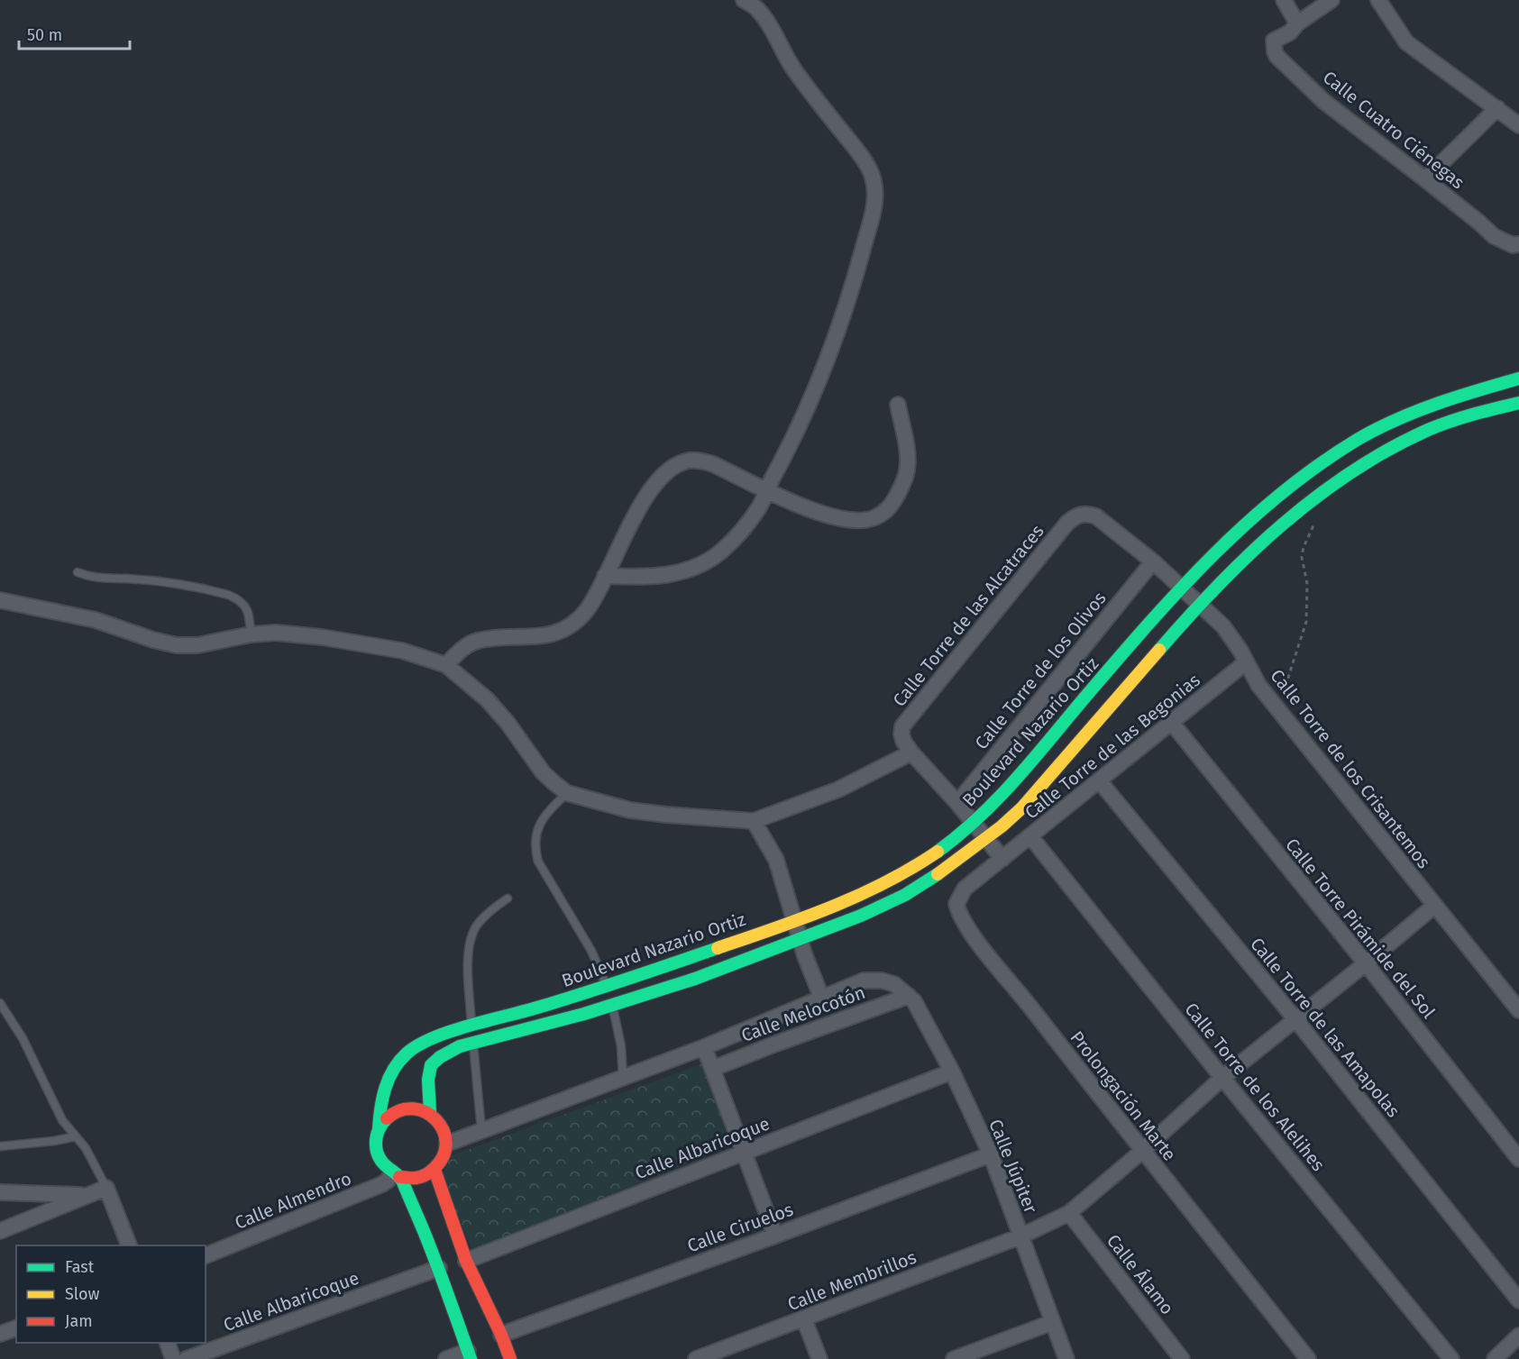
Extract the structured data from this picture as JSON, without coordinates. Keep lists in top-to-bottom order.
{
  "streets": {
    "main road": ["Boulevard Nazario Ortiz"],
    "street": [
      "Calle Cuatro Ciénegas",
      "Calle Torre de las Alcatraces",
      "Calle Torre de los Olivos",
      "Calle Torre de las Begonias",
      "Calle Torre de los Crisantemos",
      "Calle Torre Pirámide del Sol",
      "Calle Melocotón",
      "Calle Torre de las Amapolas",
      "Calle Torre de los Alelihes",
      "Prolongación Marte",
      "Calle Albaricoque",
      "Calle Júpiter",
      "Calle Almendro",
      "Calle Ciruelos",
      "Calle Álamo",
      "Calle Membrillos"
    ]
  },
  "crossings": [
    ["Calle Torre de las Alcatraces", "Calle Torre de los Crisantemos"],
    ["Calle Torre de los Olivos", "Calle Torre de los Crisantemos"],
    ["Boulevard Nazario Ortiz", "Calle Torre de los Crisantemos"],
    ["Boulevard Nazario Ortiz", "Calle Almendro"],
    ["Calle Torre de las Begonias", "Calle Torre de los Crisantemos"],
    ["Calle Torre de las Begonias", "Calle Torre Pirámide del Sol"],
    ["Calle Torre de las Begonias", "Calle Torre de las Amapolas"],
    ["Calle Torre de las Begonias", "Calle Torre de los Alelihes"],
    ["Calle Torre de las Begonias", "Prolongación Marte"],
    ["Calle Torre de los Crisantemos", "Calle Membrillos"],
    ["Calle Torre Pirámide del Sol", "Calle Membrillos"],
    ["Calle Melocotón", "Calle Júpiter"],
    ["Calle Torre de las Amapolas", "Calle Membrillos"],
    ["Calle Torre de los Alelihes", "Calle Membrillos"],
    ["Prolongación Marte", "Calle Membrillos"],
    ["Calle Albaricoque", "Calle Júpiter"],
    ["Calle Júpiter", "Calle Ciruelos"],
    ["Calle Júpiter", "Calle Membrillos"],
    ["Calle Álamo", "Calle Membrillos"]
  ],
  "legend": ["Fast", "Slow", "Jam"],
  "scale_bar": "50 m"
}
